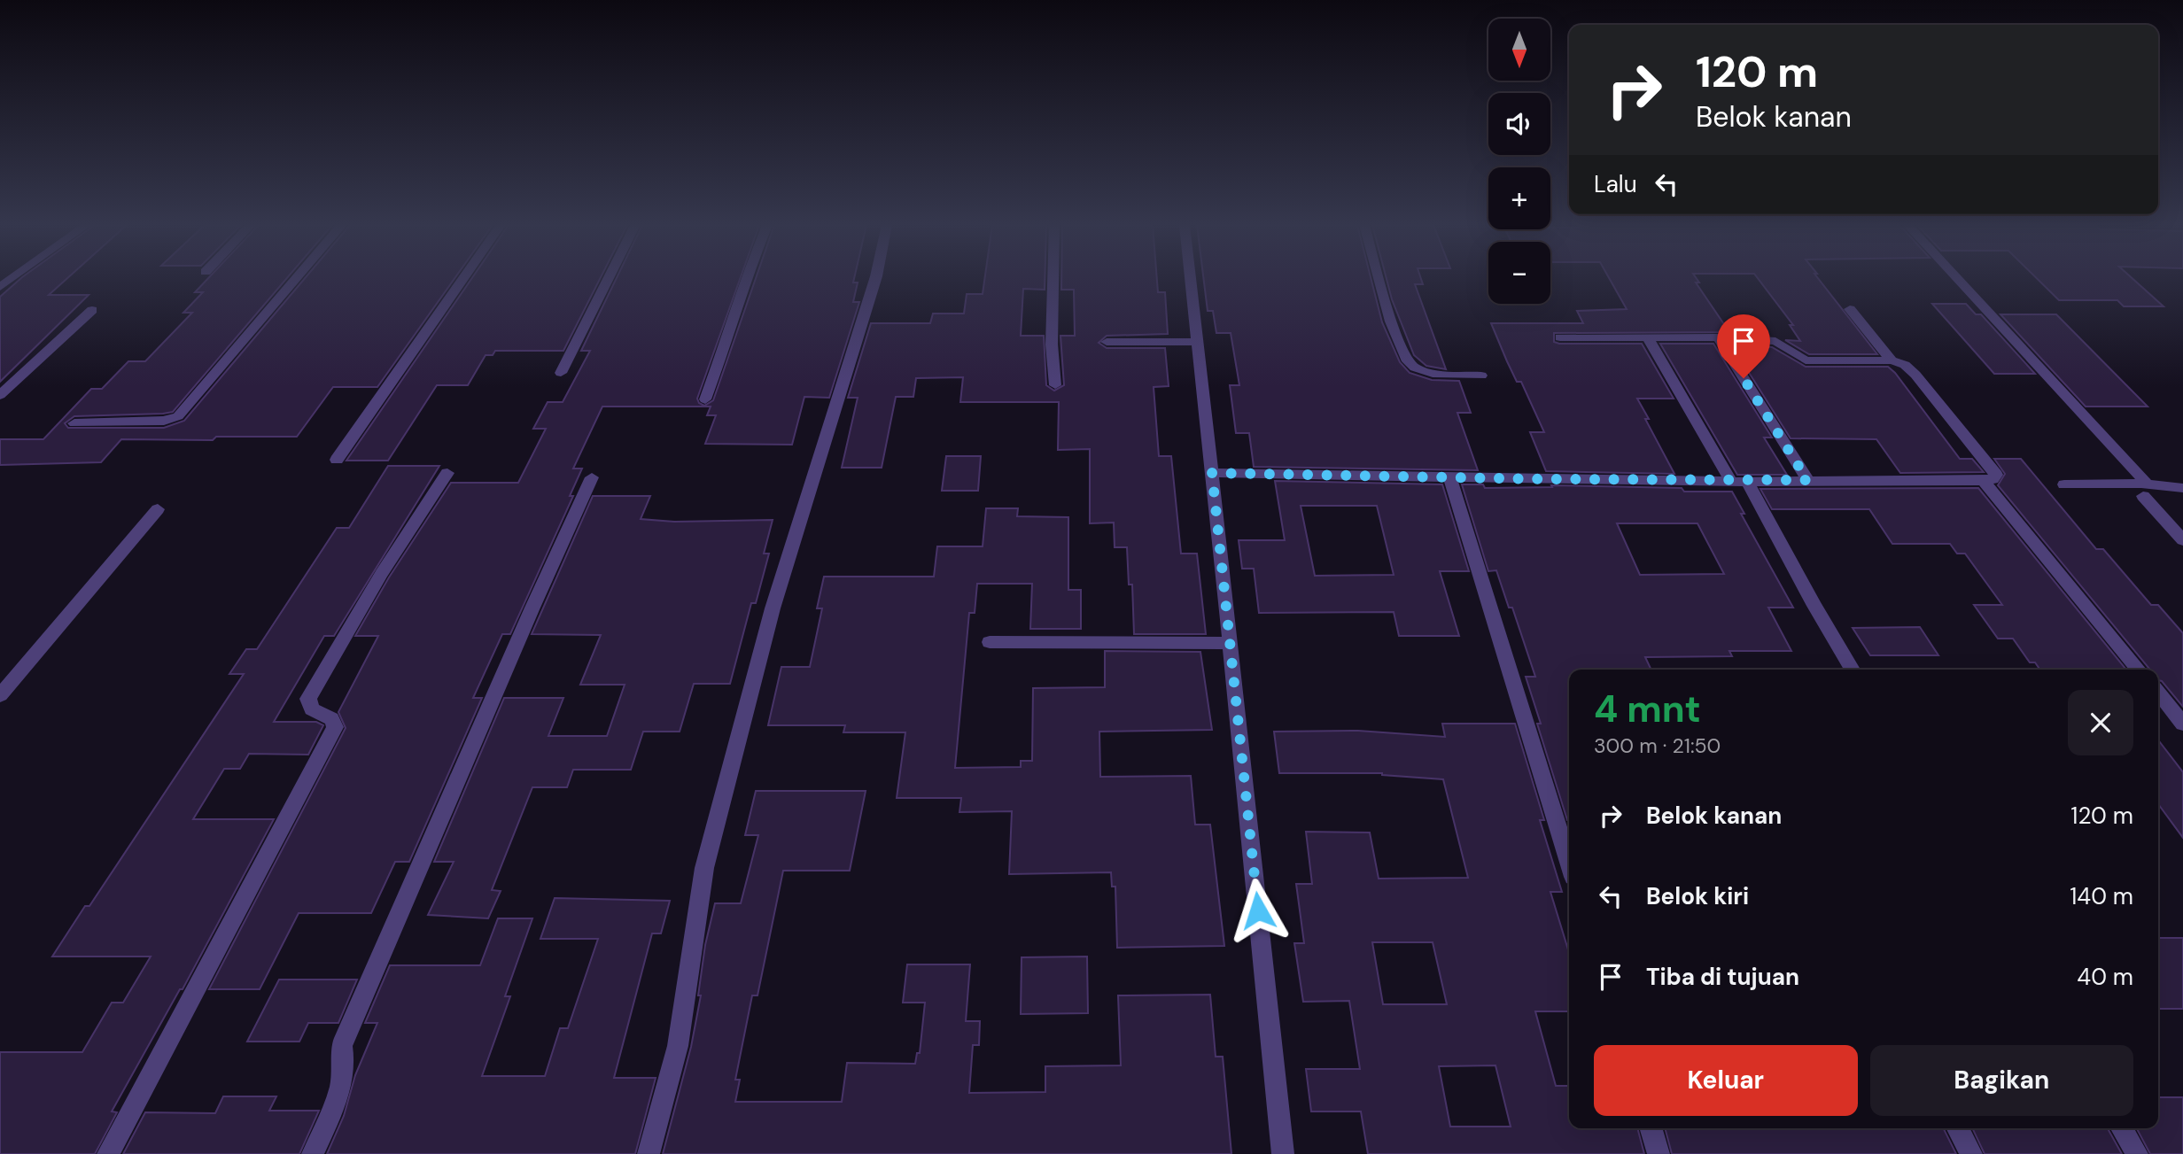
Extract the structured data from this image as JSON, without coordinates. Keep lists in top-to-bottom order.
{
  "north": "bottom",
  "page": {
    "map_buttons": ["+", "−"],
    "turn": ["120 m", "Belok kanan"],
    "then": "Lalu",
    "heading": ["4 mnt", "300 m · 21:50"],
    "list": [
      {
        "name": "Belok kanan",
        "value": "120 m"
      },
      {
        "name": "Belok kiri",
        "value": "140 m"
      },
      {
        "name": "Tiba di tujuan",
        "value": "40 m"
      }
    ],
    "buttons": ["Keluar", "Bagikan"]
  }
}
